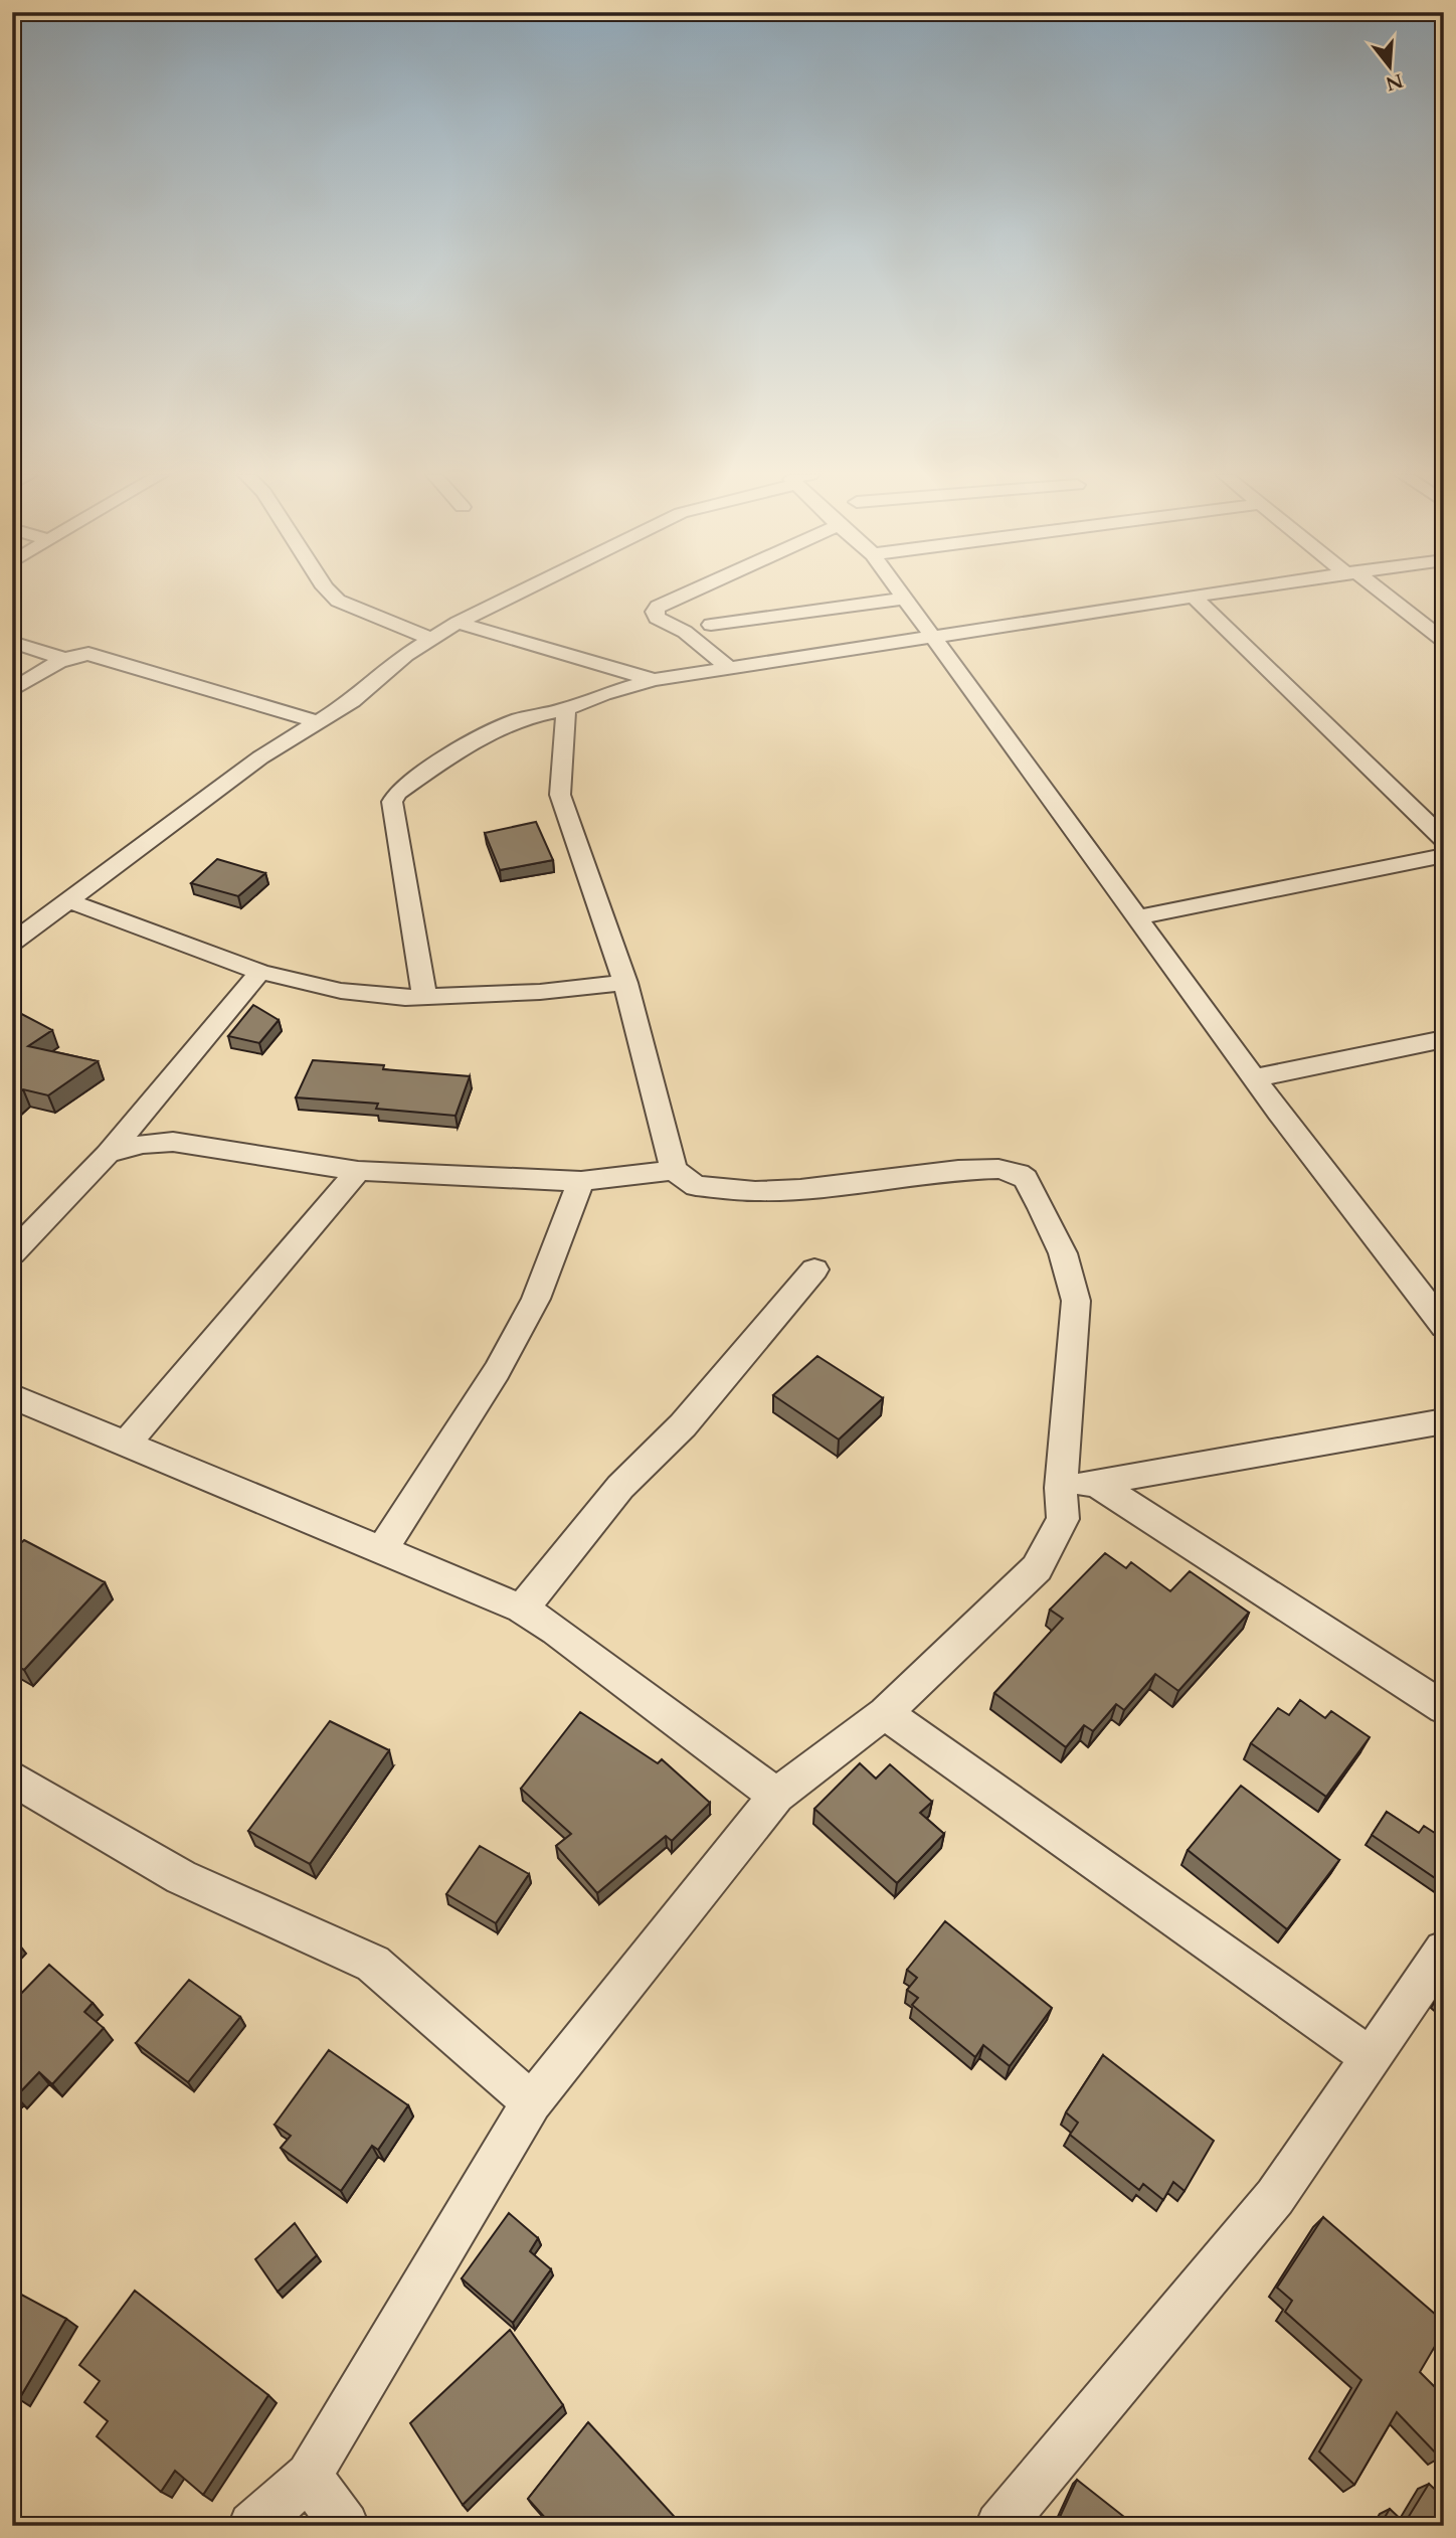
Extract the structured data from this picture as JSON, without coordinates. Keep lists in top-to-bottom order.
{
  "north": "bottom"
}
